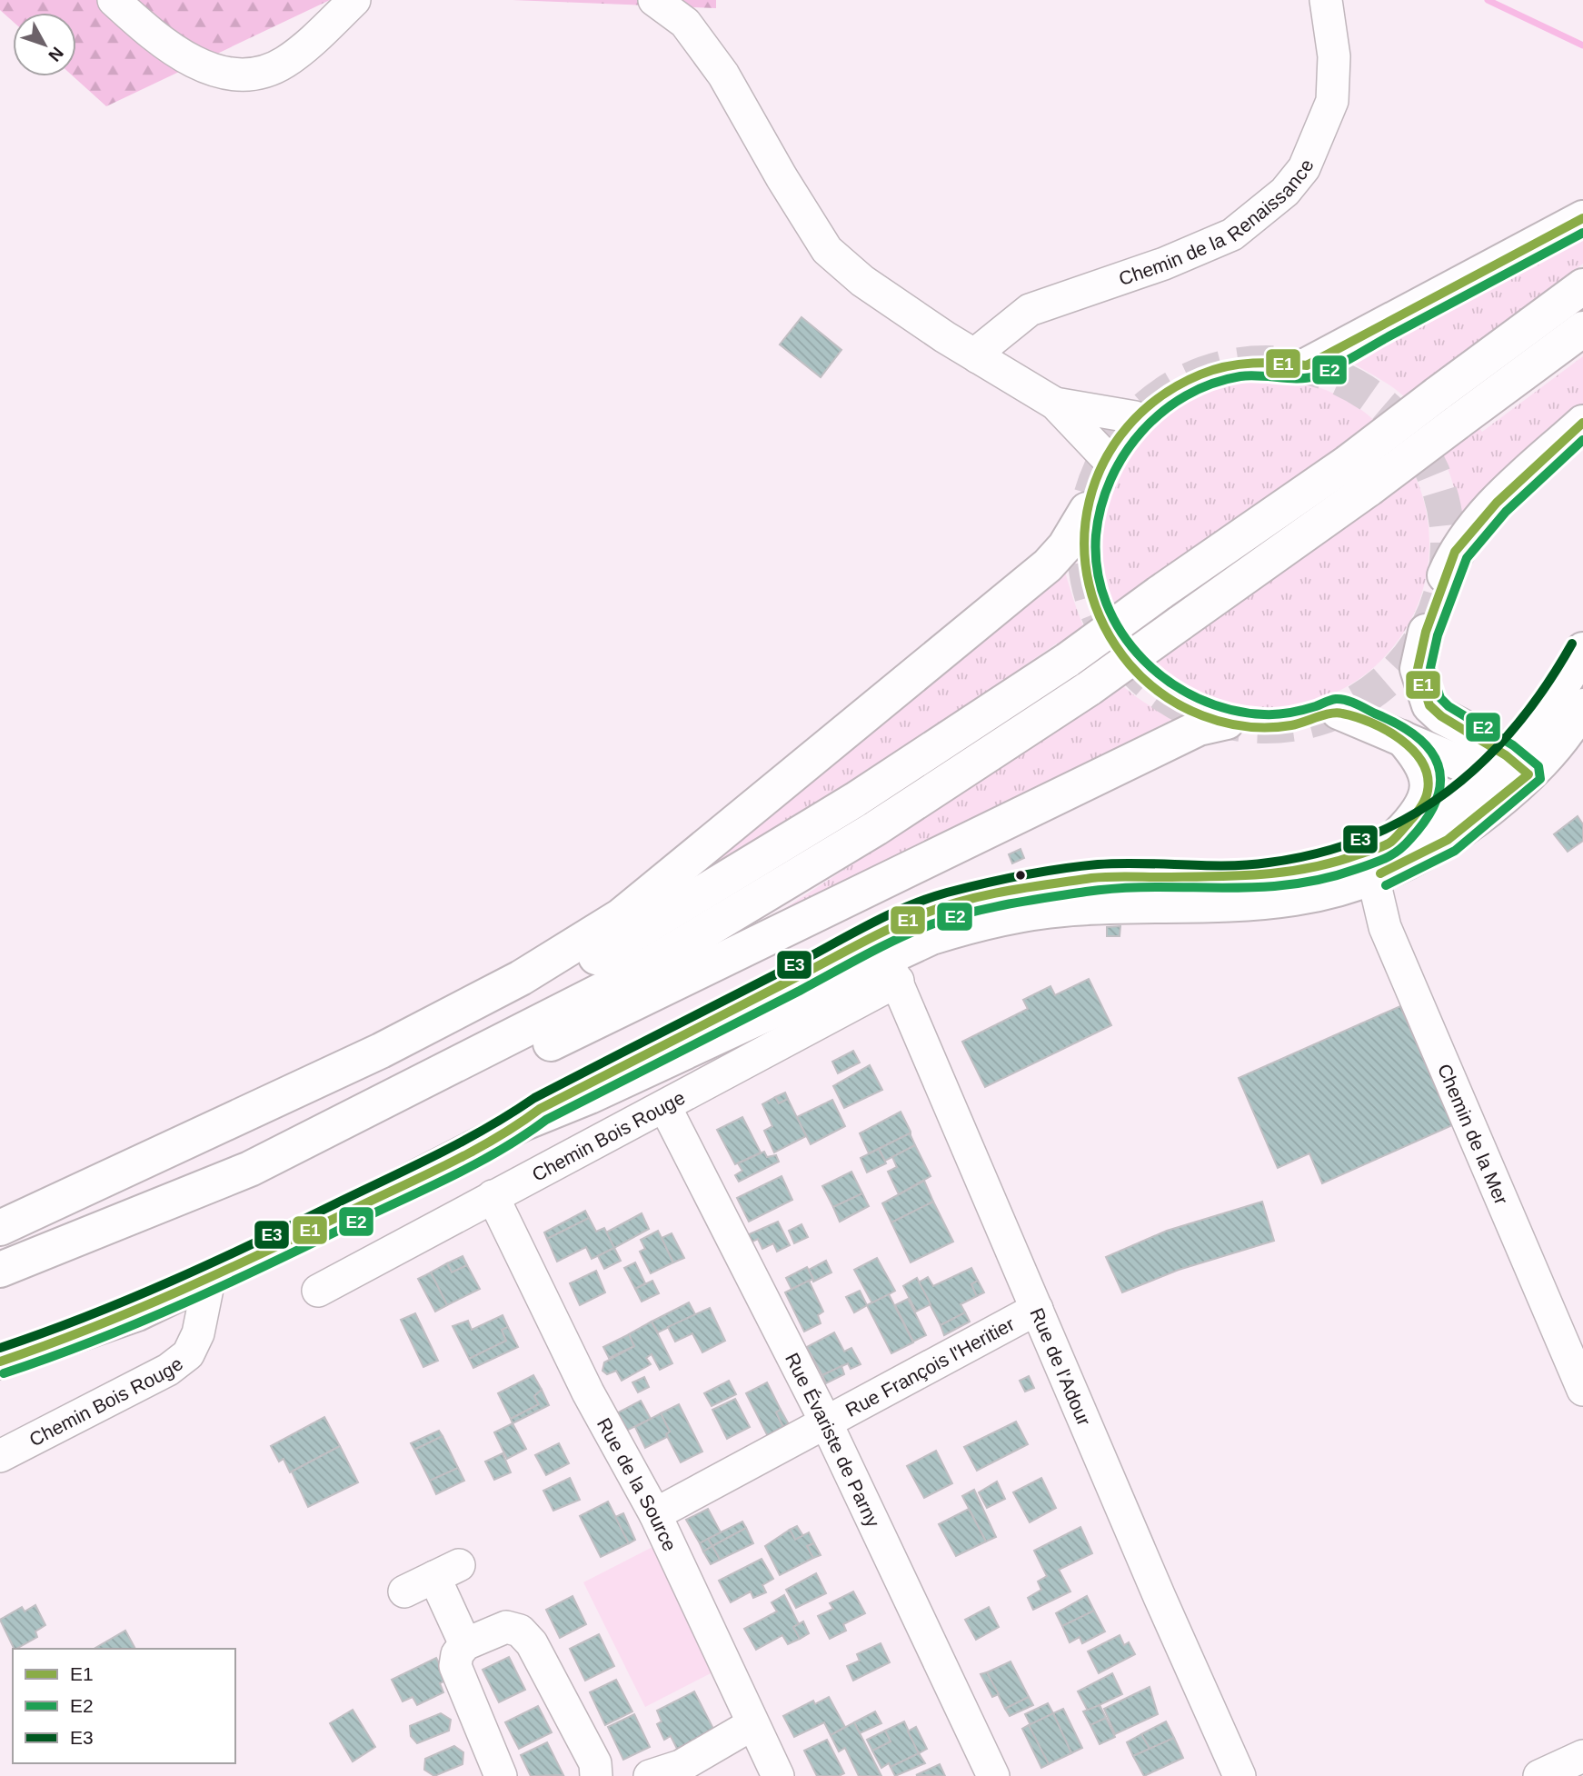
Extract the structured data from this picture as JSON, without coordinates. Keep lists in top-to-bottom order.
{
  "streets": {
    "street": [
      "Chemin de la Renaissance",
      "Chemin de la Mer",
      "Chemin Bois Rouge",
      "Rue François l'Heritier",
      "Rue de l'Adour",
      "Rue Évariste de Parny",
      "Rue de la Source"
    ]
  },
  "crossings": [
    ["Chemin Bois Rouge", "Rue de l'Adour"],
    ["Chemin Bois Rouge", "Rue Évariste de Parny"],
    ["Chemin Bois Rouge", "Rue de la Source"],
    ["Rue François l'Heritier", "Rue de l'Adour"],
    ["Rue François l'Heritier", "Rue Évariste de Parny"],
    ["Rue François l'Heritier", "Rue de la Source"]
  ],
  "lines": ["transit line E1", "transit line E2", "transit line E3"],
  "legend": ["E1", "E2", "E3"],
  "north": "bottom right"
}
